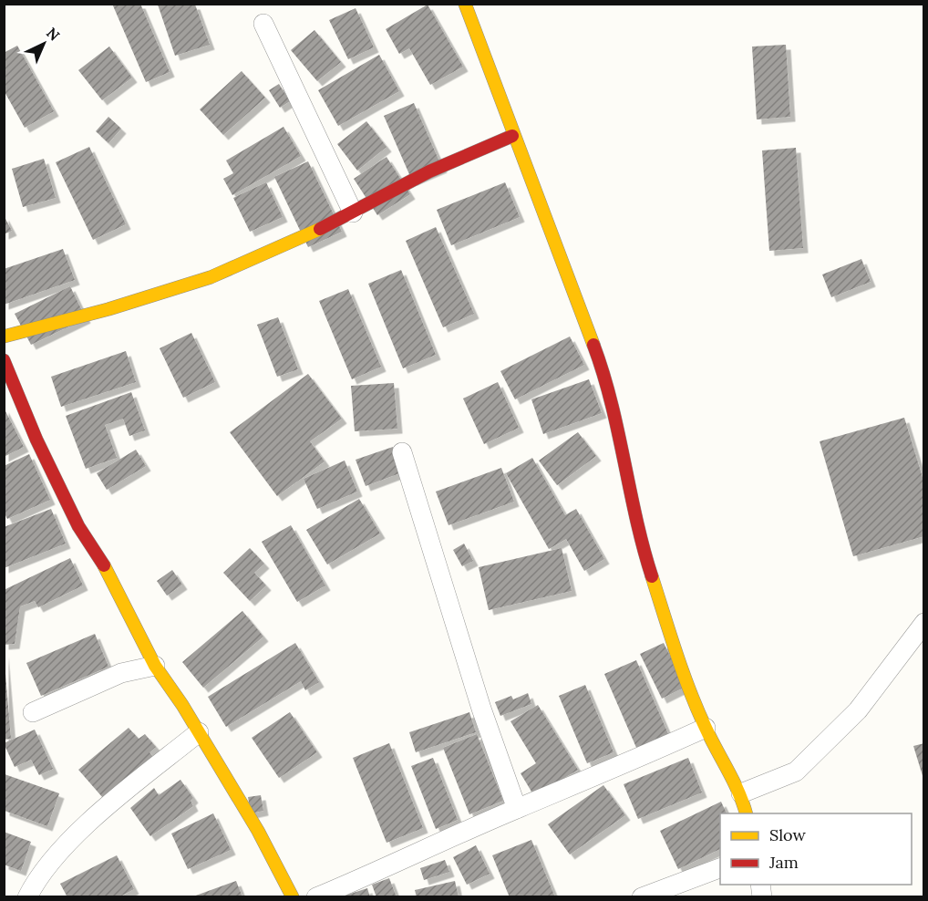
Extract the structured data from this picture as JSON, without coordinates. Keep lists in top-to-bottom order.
{
  "legend": ["Slow", "Jam"],
  "north": "top right"
}
